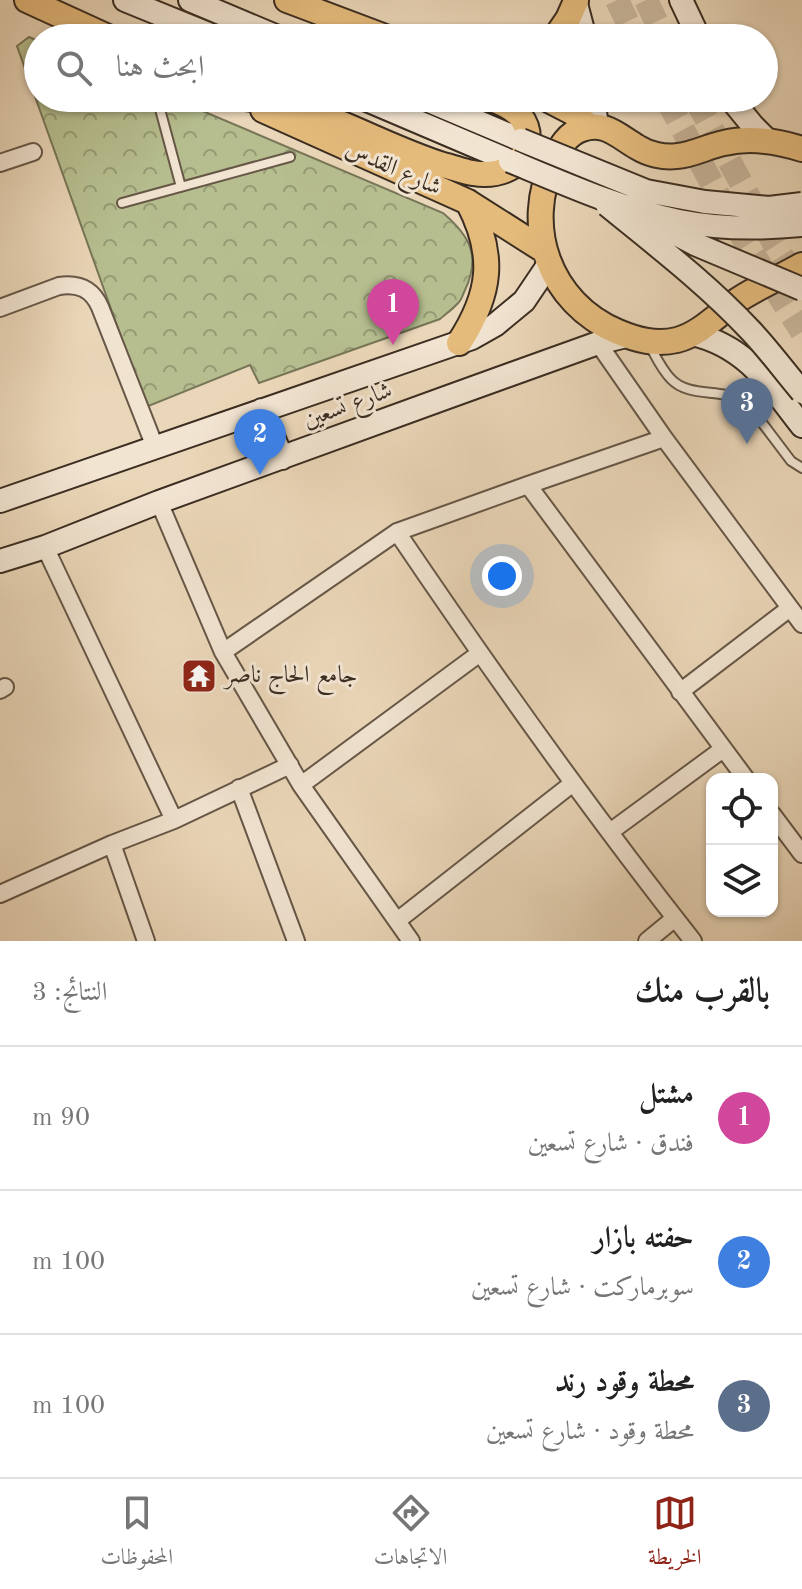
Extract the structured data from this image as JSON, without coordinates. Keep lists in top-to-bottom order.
{
  "streets": {
    "main road": ["شارع القدس", "شارع تسعين"]
  },
  "crossings": [
    ["شارع القدس", "شارع تسعين"]
  ],
  "places": {
    "temple": ["جامع الحاج ناصر"]
  },
  "page": {
    "search": "ابحث هنا",
    "pins": ["1", "3", "2"],
    "heading": ["بالقرب منك", "النتائج: 3"],
    "list": [
      {
        "mark": "1",
        "name": "مشتل",
        "note": "فندق · شارع تسعين",
        "value": "90 m"
      },
      {
        "mark": "2",
        "name": "حفته بازار",
        "note": "سوبرماركت · شارع تسعين",
        "value": "100 m"
      },
      {
        "mark": "3",
        "name": "محطة وقود رند",
        "note": "محطة وقود · شارع تسعين",
        "value": "100 m"
      }
    ],
    "nav": ["الخريطة", "الاتجاهات", "المحفوظات"]
  }
}
